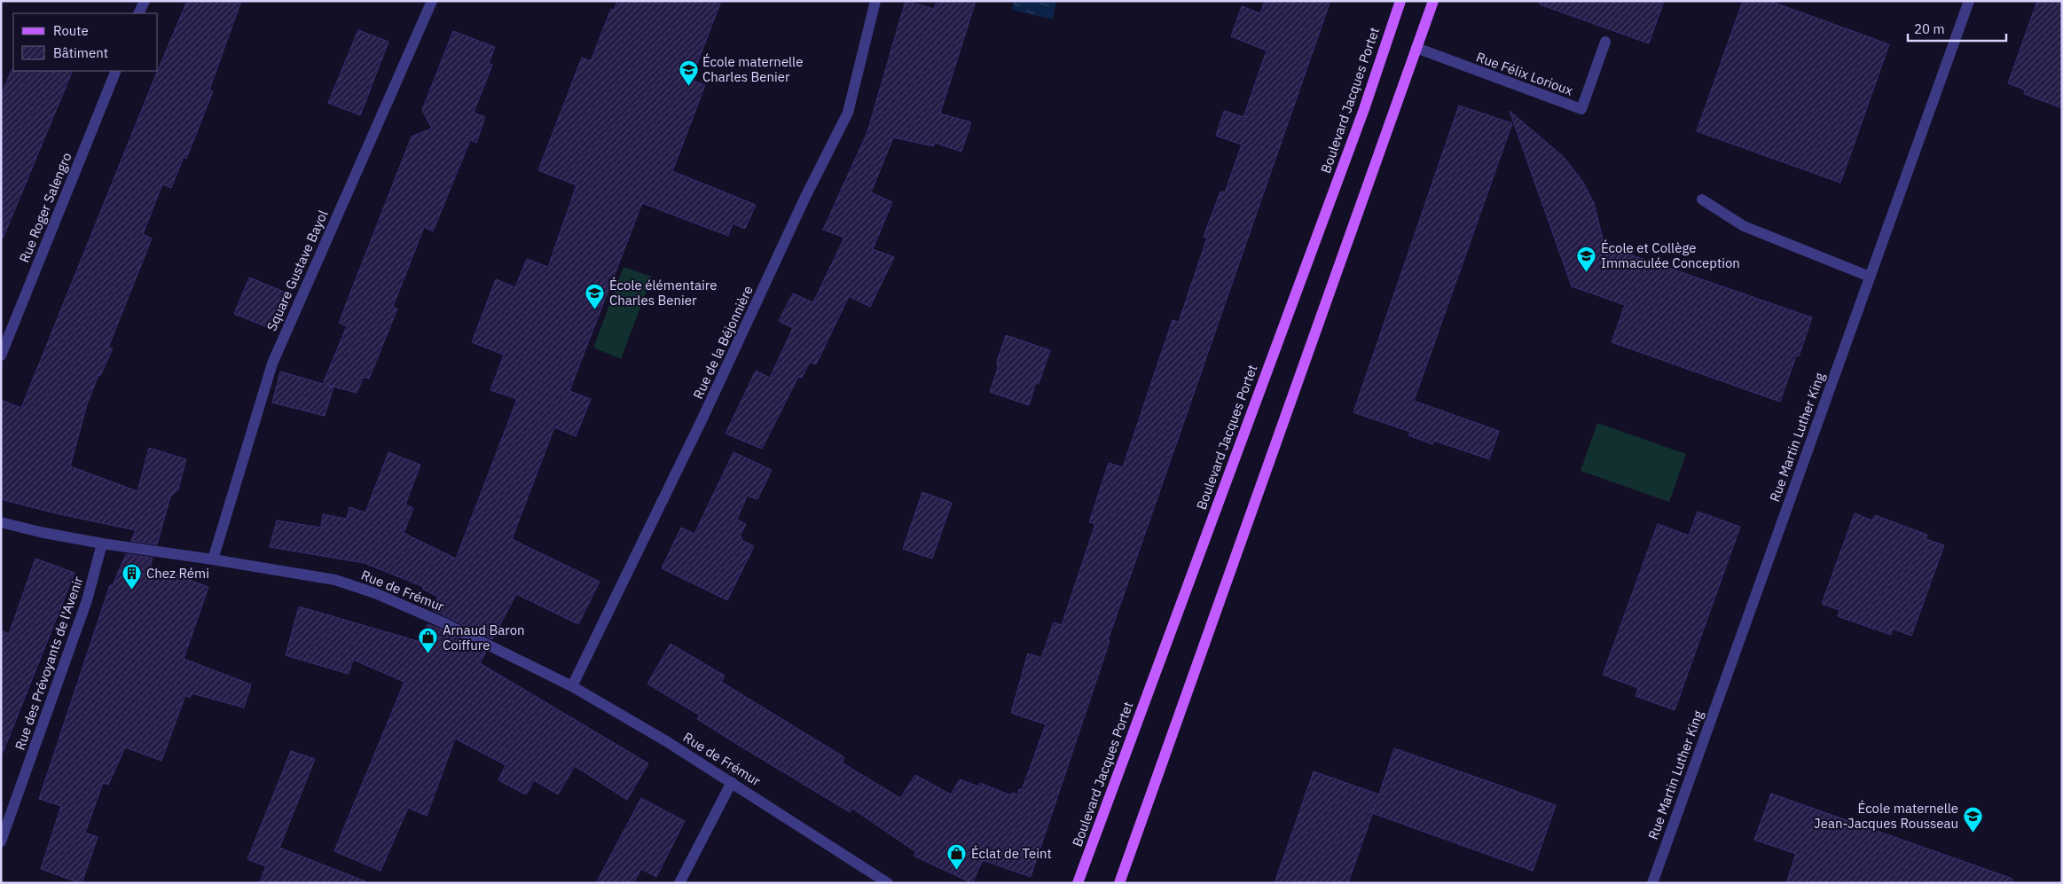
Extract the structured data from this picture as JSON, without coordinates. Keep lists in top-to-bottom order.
{
  "streets": {
    "main road": ["Boulevard Jacques Portet"],
    "street": [
      "Rue Félix Lorioux",
      "Rue Roger Salengro",
      "Square Gustave Bayol",
      "Rue de la Béjonnière",
      "Rue Martin Luther King",
      "Rue de Frémur",
      "Rue des Prévoyants de l'Avenir"
    ]
  },
  "crossings": [
    ["Square Gustave Bayol", "Rue de Frémur"],
    ["Rue de la Béjonnière", "Rue de Frémur"],
    ["Rue de Frémur", "Rue des Prévoyants de l'Avenir"]
  ],
  "places": {
    "school or university": [
      "École maternelle Charles Benier",
      "École et Collège Immaculée Conception",
      "École élémentaire Charles Benier",
      "École maternelle Jean-Jacques Rousseau"
    ],
    "building": ["Chez Rémi"],
    "shop": ["Arnaud Baron Coiffure", "Éclat de Teint"]
  },
  "legend": ["Route", "Bâtiment"],
  "scale_bar": "20 m"
}
